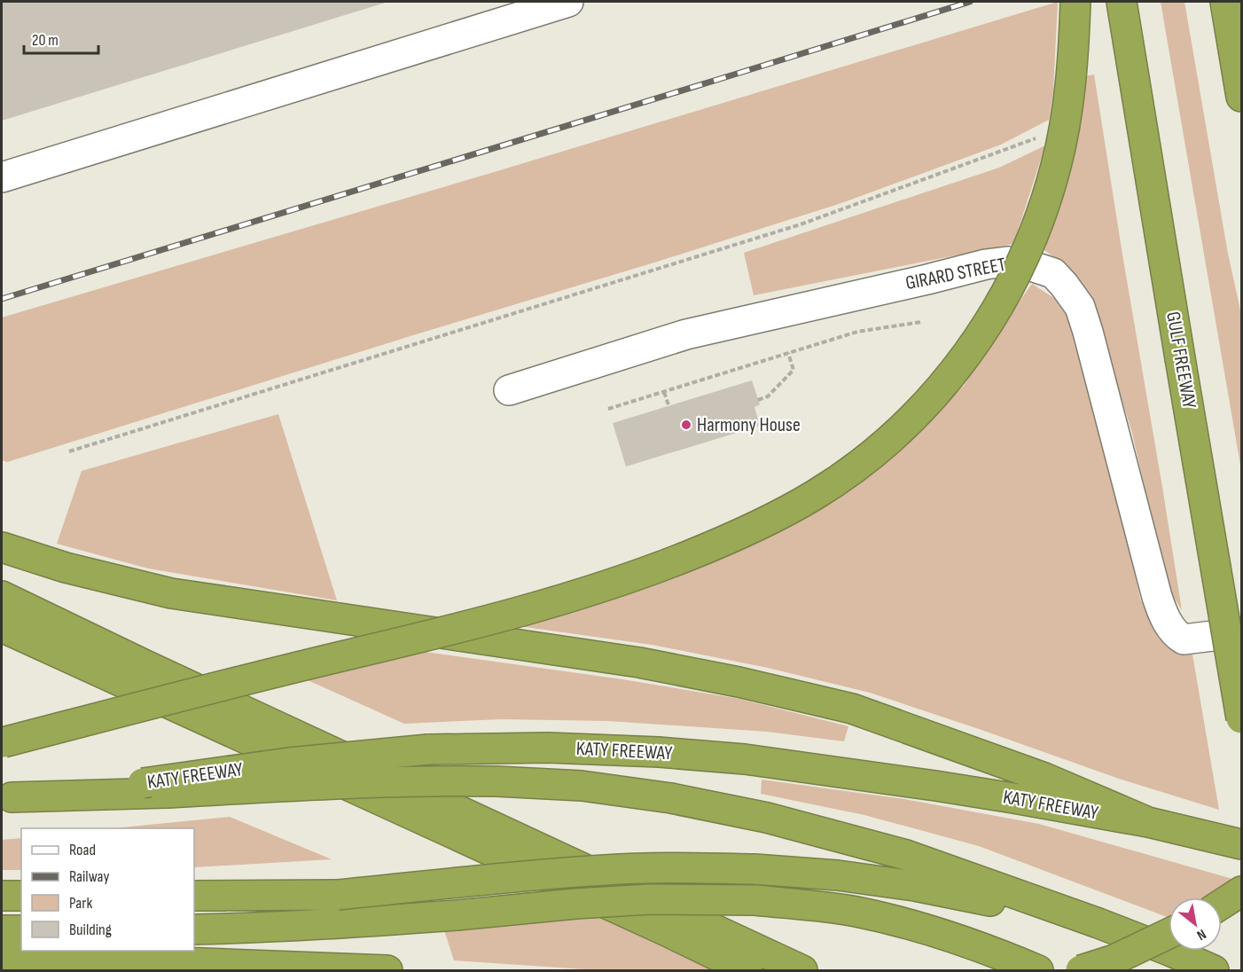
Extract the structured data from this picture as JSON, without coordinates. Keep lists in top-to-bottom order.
{
  "streets": {
    "highway": ["GULF FREEWAY", "KATY FREEWAY"],
    "street": ["GIRARD STREET"]
  },
  "places": ["Harmony House"],
  "legend": [
    "Road",
    "Railway",
    "Park",
    "Building"
  ],
  "scale_bar": "20 m",
  "north": "bottom right"
}
